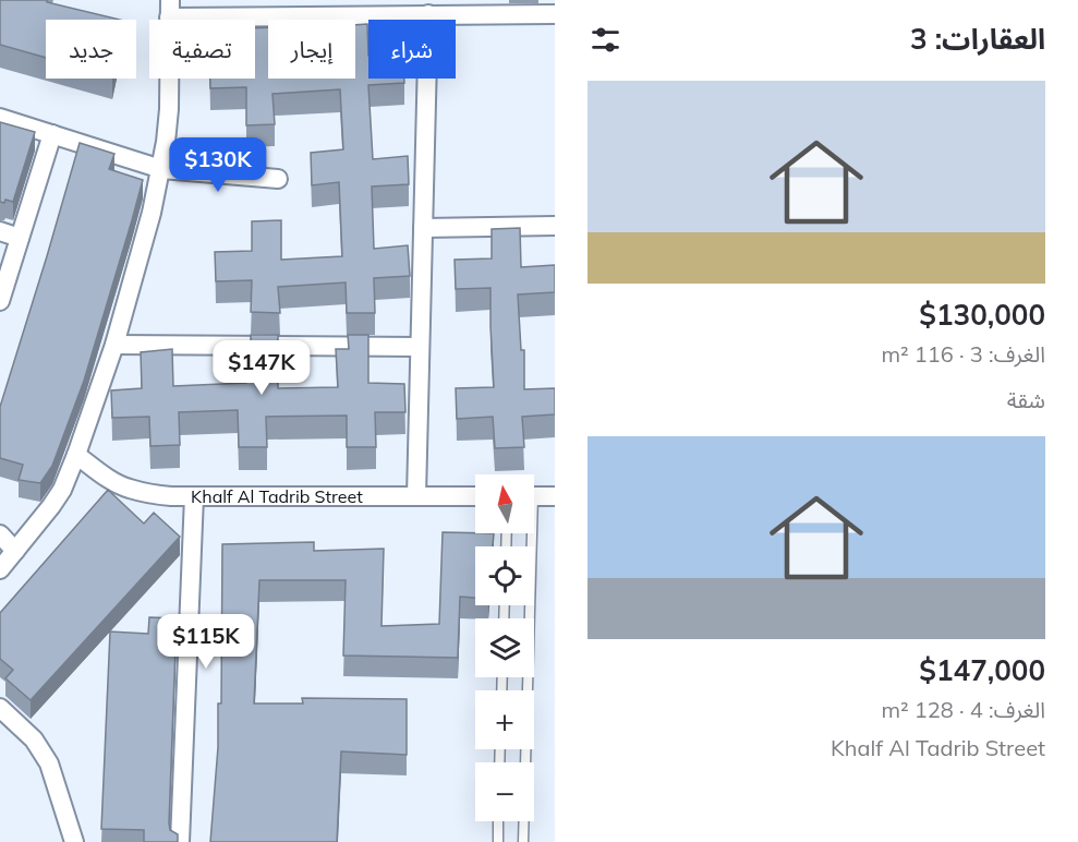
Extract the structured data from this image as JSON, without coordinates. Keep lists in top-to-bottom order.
{
  "streets": {
    "street": ["Khalf Al Tadrib Street"]
  },
  "north": "top",
  "page": {
    "heading": "العقارات: 3",
    "chip": [
      "شراء",
      "إيجار",
      "تصفية",
      "جديد"
    ],
    "list": [
      {
        "name": "$130,000",
        "note": "الغرف: 3 · 116 m² · شقة"
      },
      {
        "name": "$147,000",
        "note": "الغرف: 4 · 128 m² · Khalf Al Tadrib Street"
      }
    ],
    "price": ["$130K", "$147K", "$115K"],
    "map_buttons": ["+", "−"]
  }
}
